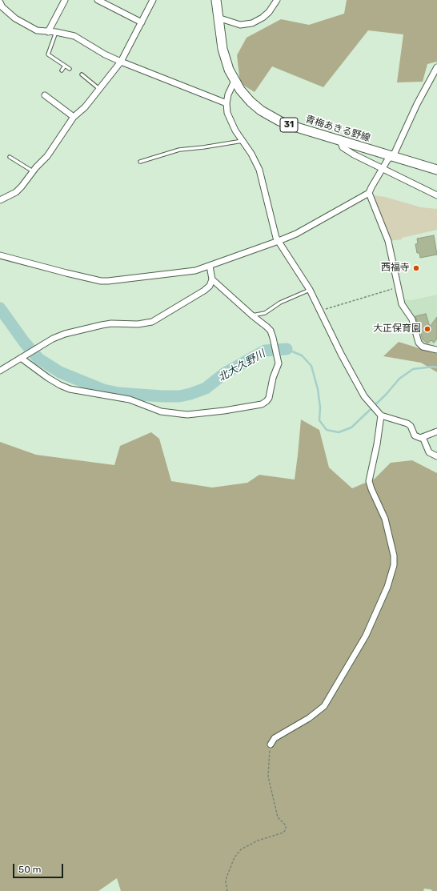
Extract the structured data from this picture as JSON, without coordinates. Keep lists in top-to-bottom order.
{
  "streets": {
    "main road": ["31", "青梅あきる野線"]
  },
  "water": ["北大久野川"],
  "places": ["西福寺", "大正保育園"],
  "scale_bar": "50 m"
}
